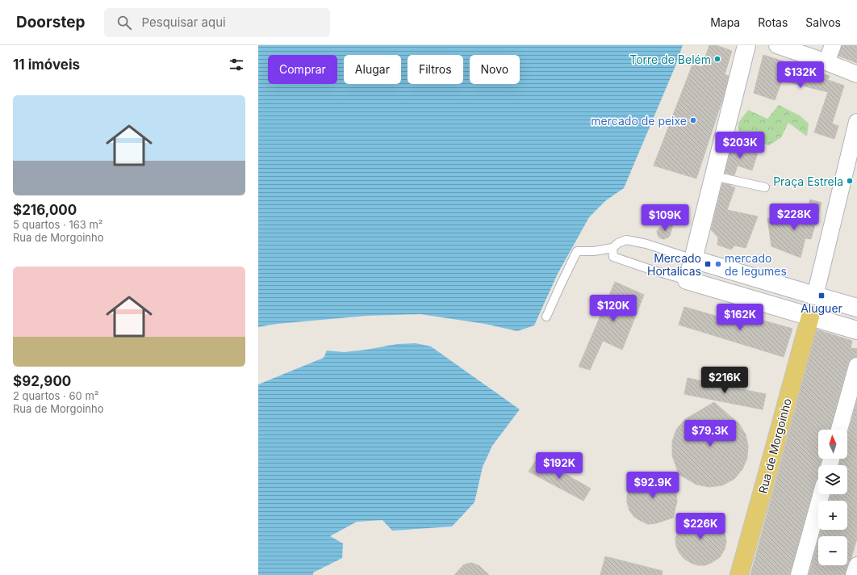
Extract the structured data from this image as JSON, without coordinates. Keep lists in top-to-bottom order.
{
  "streets": {
    "main road": ["Rua de Morgoinho"]
  },
  "places": {
    "other": [
      "Torre de Belém",
      "mercado de peixe",
      "Praça Estrela",
      "mercado de legumes"
    ],
    "transit": ["Mercado Hortalicas", "Aluguer"]
  },
  "north": "top",
  "page": {
    "header": "Doorstep",
    "search": "Pesquisar aqui",
    "nav": ["Mapa", "Rotas", "Salvos"],
    "heading": "11 imóveis",
    "chip": [
      "Comprar",
      "Alugar",
      "Filtros",
      "Novo"
    ],
    "price": [
      "$132K",
      "$203K",
      "$228K",
      "$109K",
      "$120K",
      "$162K",
      "$216K",
      "$79.3K",
      "$192K",
      "$92.9K",
      "$226K"
    ],
    "list": [
      {
        "name": "$216,000",
        "note": "5 quartos · 163 m² · Rua de Morgoinho"
      },
      {
        "name": "$92,900",
        "note": "2 quartos · 60 m² · Rua de Morgoinho"
      }
    ],
    "map_buttons": ["+", "−"]
  }
}
